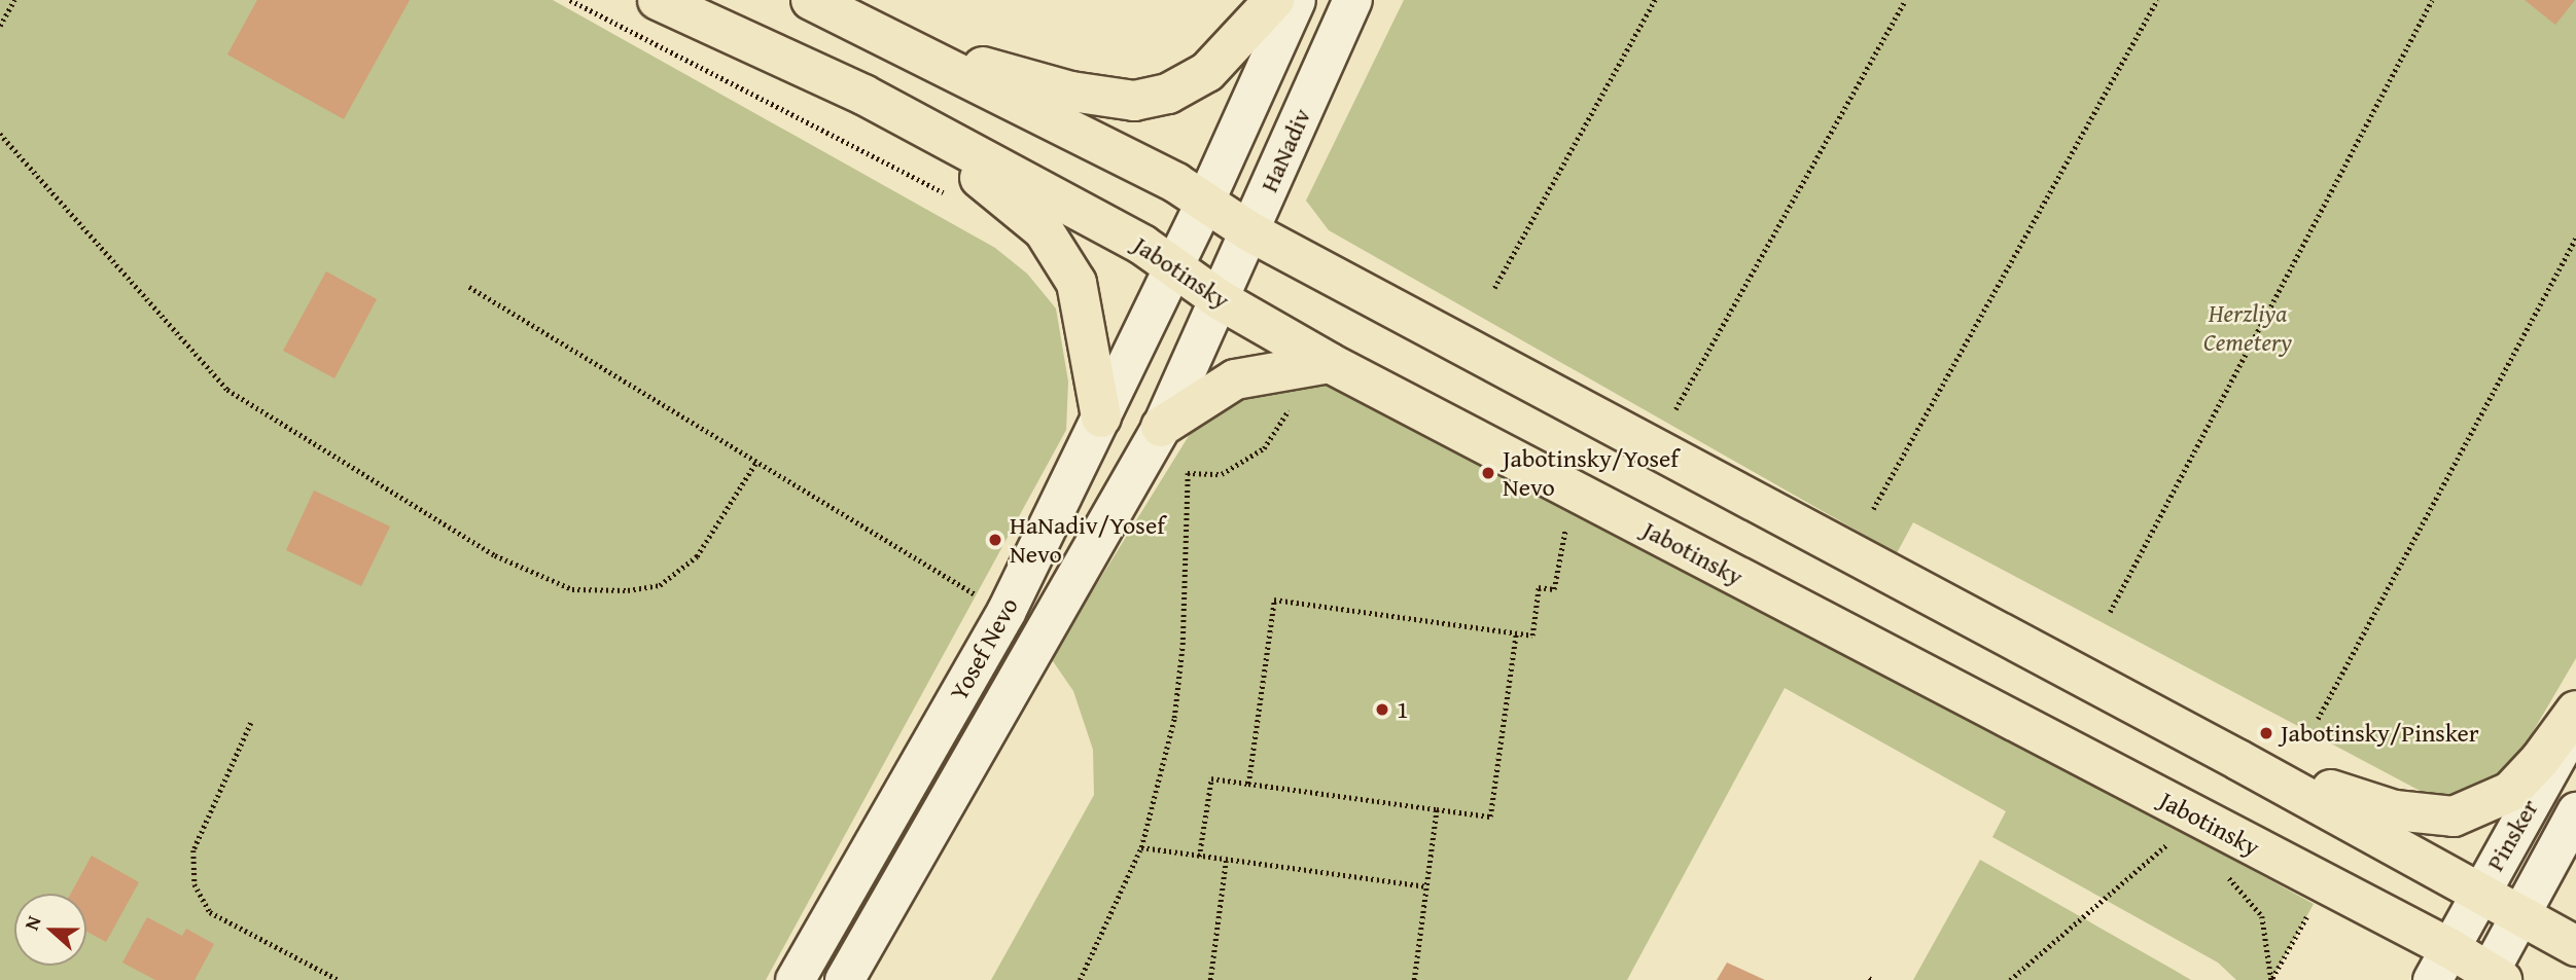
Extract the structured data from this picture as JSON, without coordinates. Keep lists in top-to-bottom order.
{
  "streets": {
    "main road": ["Jabotinsky"],
    "street": ["HaNadiv", "Yosef Nevo", "Pinsker"]
  },
  "crossings": [
    ["HaNadiv", "Jabotinsky"],
    ["HaNadiv", "Yosef Nevo"],
    ["Jabotinsky", "Yosef Nevo"],
    ["Jabotinsky", "Pinsker"]
  ],
  "parks": ["Herzliya Cemetery"],
  "places": [
    "Jabotinsky/Yosef Nevo",
    "HaNadiv/Yosef Nevo",
    "1",
    "Jabotinsky/Pinsker"
  ],
  "north": "left"
}
